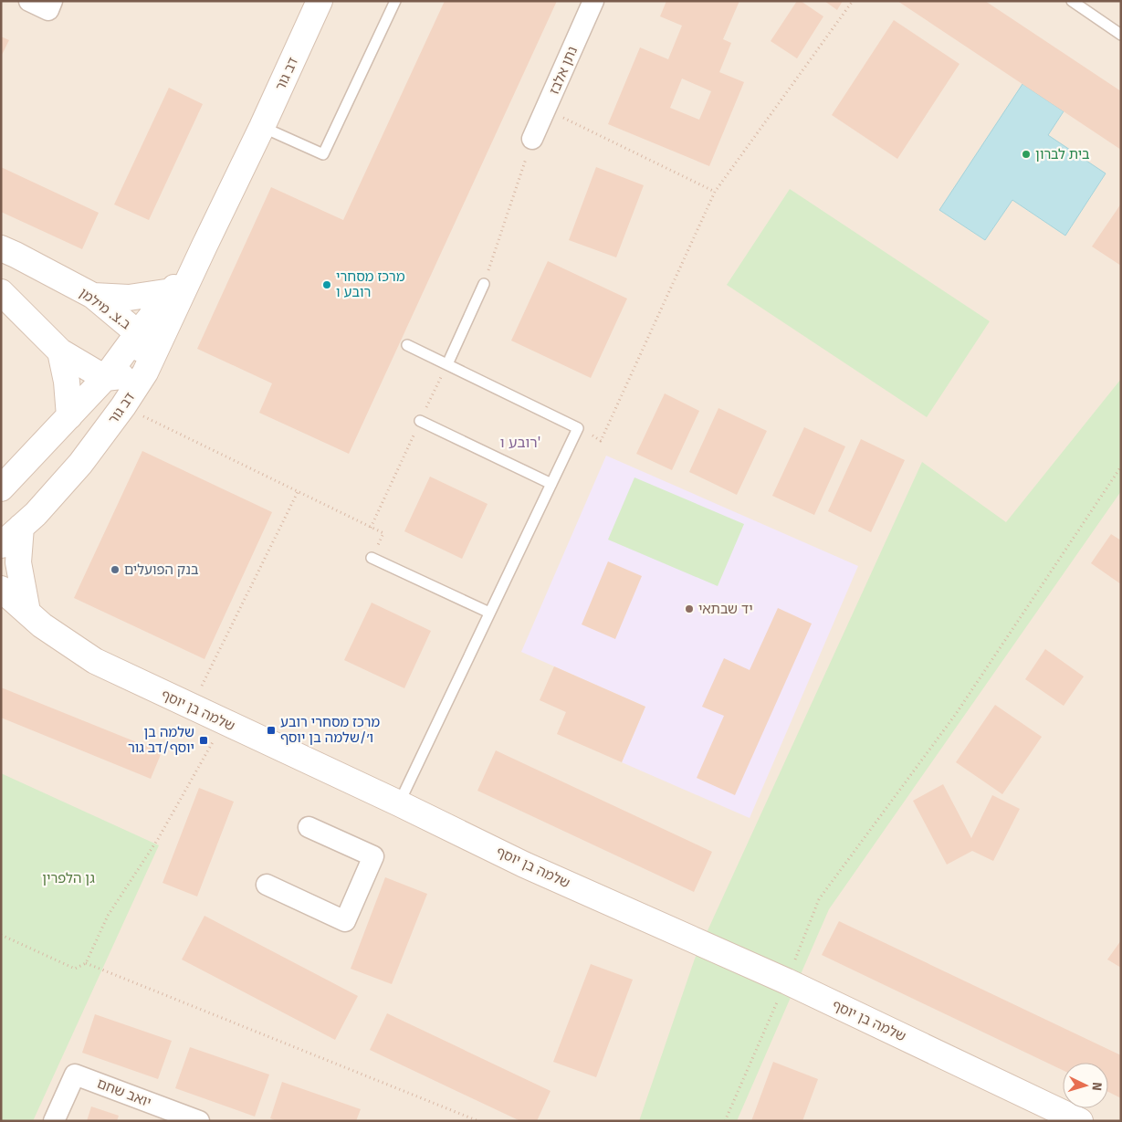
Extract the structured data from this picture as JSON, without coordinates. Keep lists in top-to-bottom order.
{
  "streets": {
    "street": [
      "נתן אלבז",
      "דב גור",
      "ב.צ. מילמן",
      "שלמה בן יוסף",
      "יואב שחם"
    ]
  },
  "crossings": [
    ["דב גור", "ב.צ. מילמן"]
  ],
  "districts": ["רובע ו'"],
  "parks": ["גן הלפרין"],
  "places": {
    "other": [
      "בית לברון",
      "מרכז מסחרי רובע ו",
      "בנק הפועלים",
      "יד שבתאי"
    ],
    "transit": ["מרכז מסחרי רובע ו׳/שלמה בן יוסף", "שלמה בן יוסף/דב גור"]
  },
  "north": "right"
}
